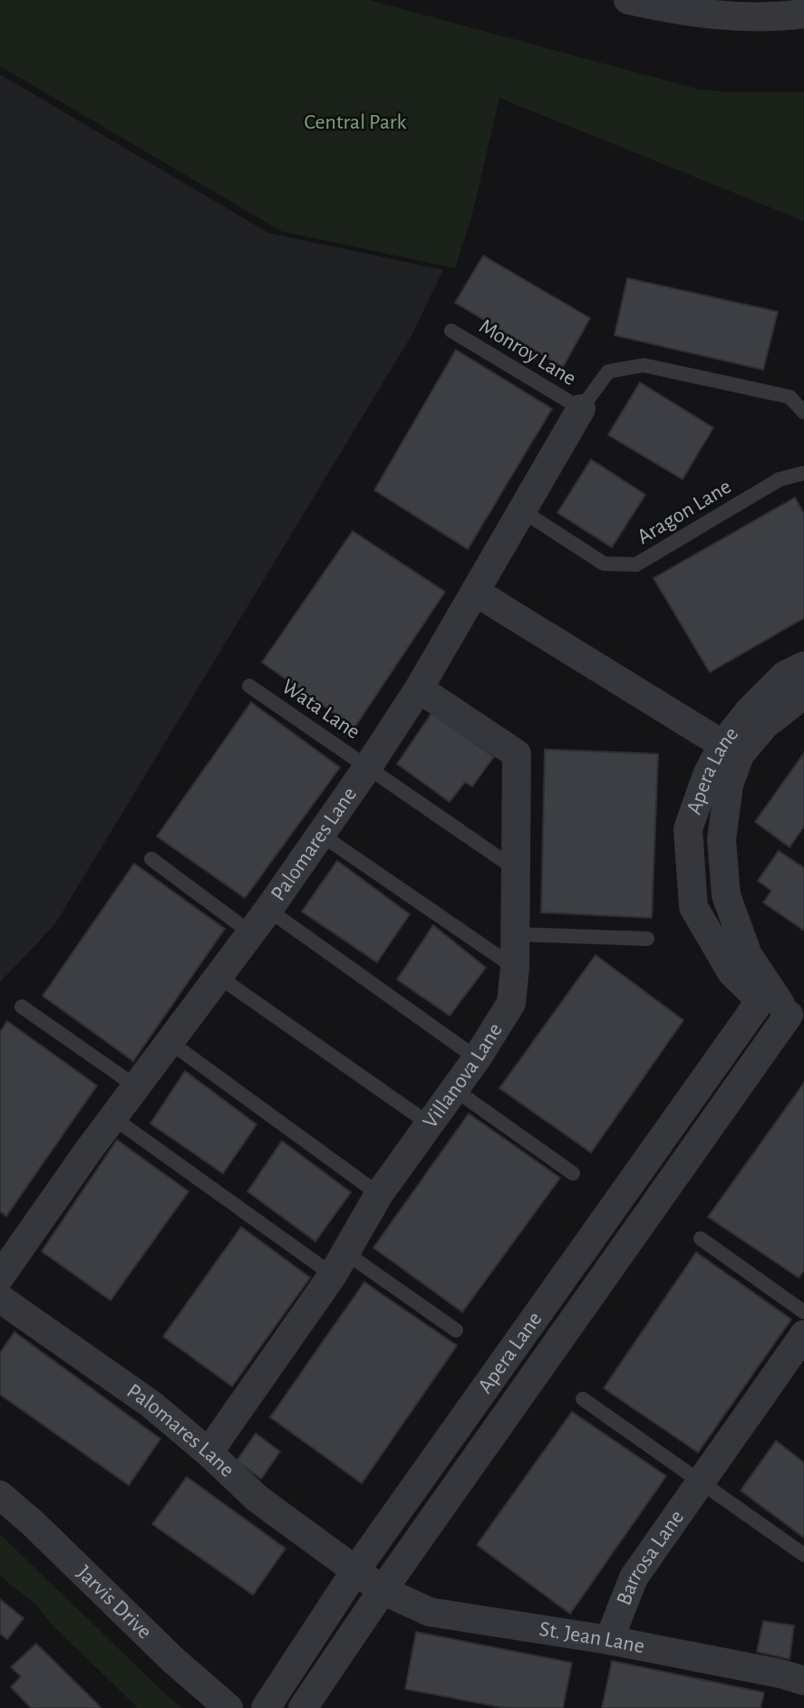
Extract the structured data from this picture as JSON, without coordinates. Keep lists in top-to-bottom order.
{
  "streets": {
    "street": [
      "Apera Lane",
      "Palomares Lane",
      "Villanova Lane",
      "Barrosa Lane",
      "Jarvis Drive",
      "St. Jean Lane"
    ],
    "lane": ["Monroy Lane", "Aragon Lane", "Wata Lane"]
  },
  "crossings": [
    ["Monroy Lane", "Palomares Lane"],
    ["Aragon Lane", "Palomares Lane"],
    ["Wata Lane", "Palomares Lane"],
    ["Wata Lane", "Villanova Lane"],
    ["Apera Lane", "Palomares Lane"],
    ["Apera Lane", "St. Jean Lane"],
    ["Palomares Lane", "Villanova Lane"],
    ["Palomares Lane", "St. Jean Lane"],
    ["Barrosa Lane", "St. Jean Lane"]
  ],
  "parks": ["Central Park"]
}
